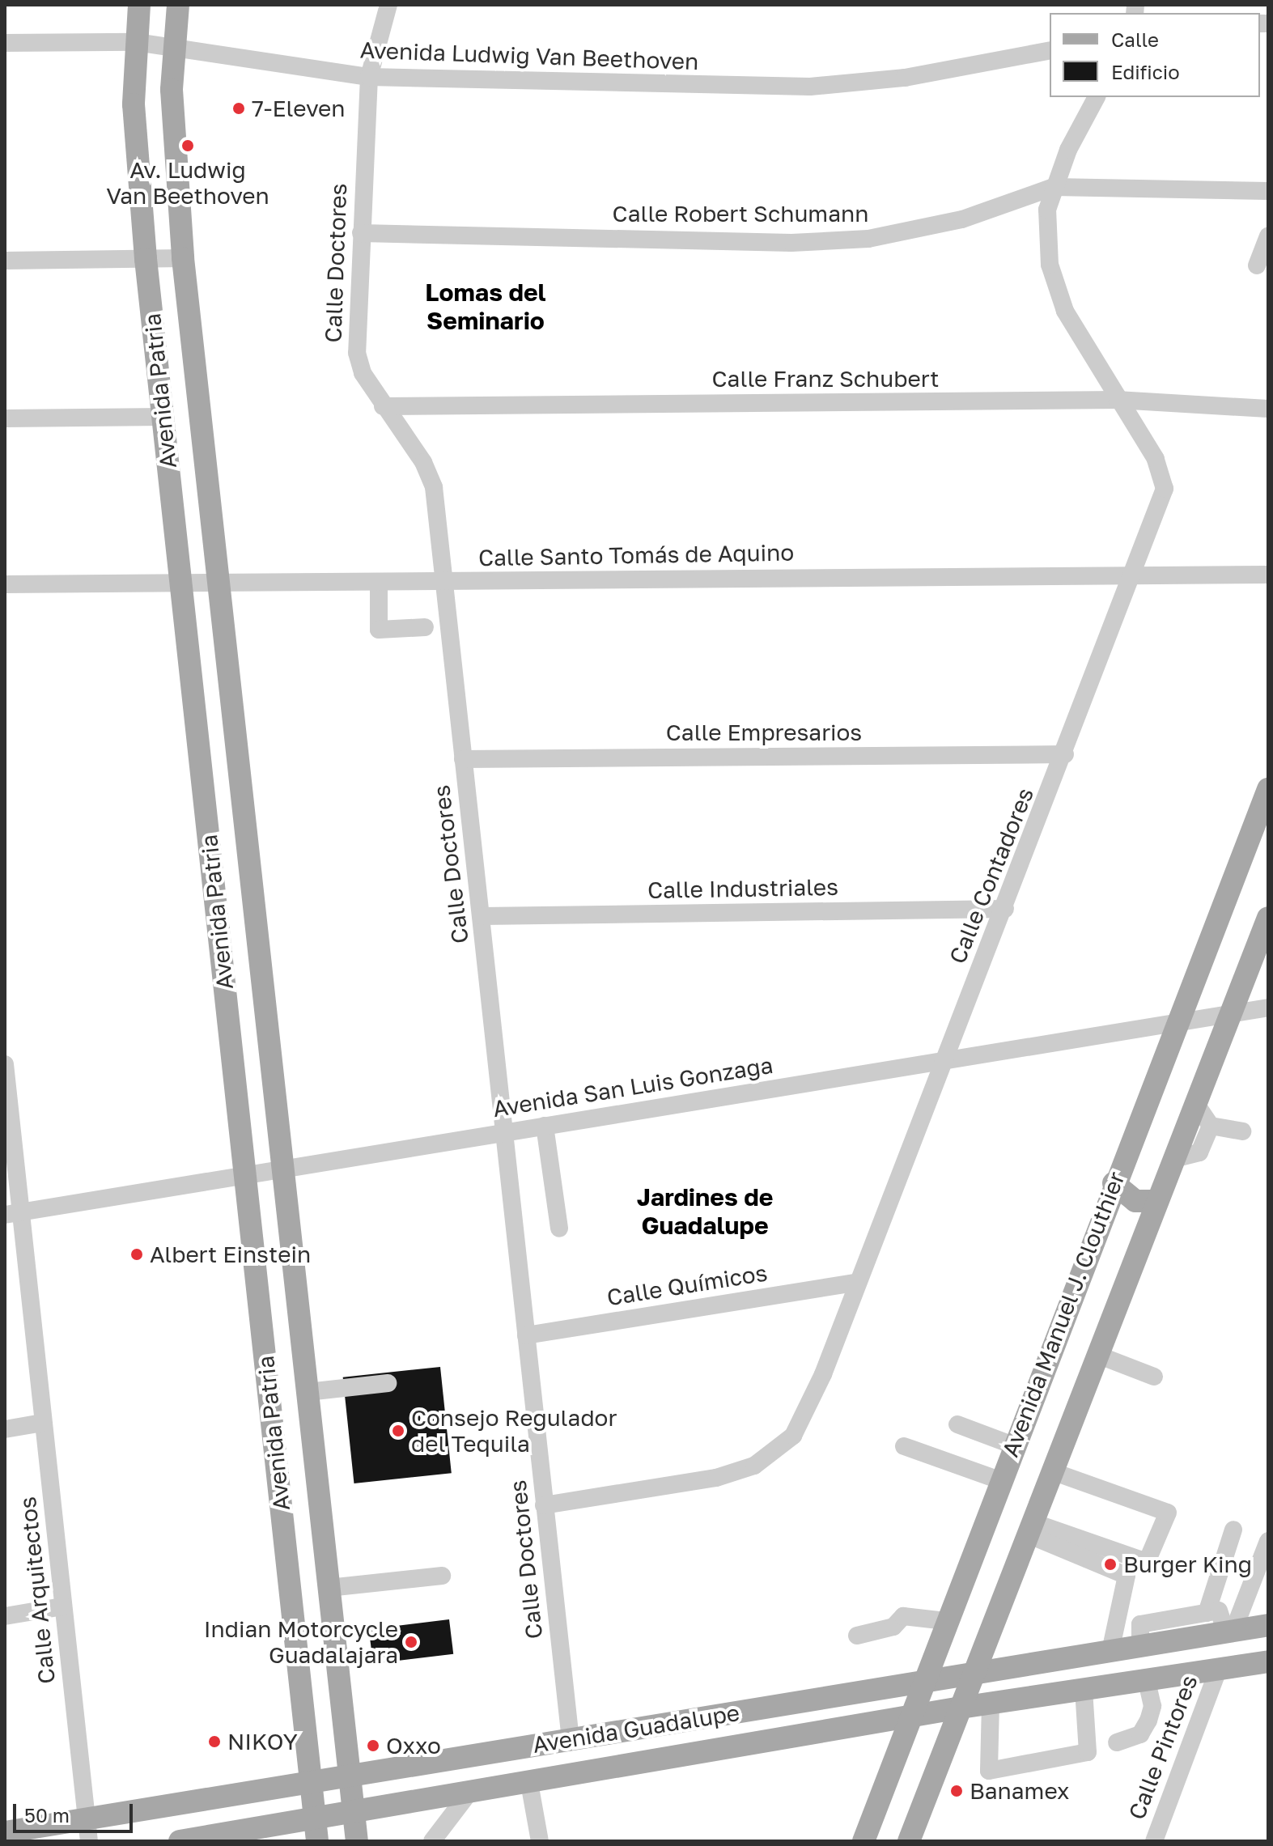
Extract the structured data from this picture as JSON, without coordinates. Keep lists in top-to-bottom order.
{
  "streets": {
    "main road": ["Avenida Patria", "Avenida Manuel J. Clouthier", "Avenida Guadalupe"],
    "street": [
      "Avenida Ludwig Van Beethoven",
      "Calle Robert Schumann",
      "Calle Doctores",
      "Calle Franz Schubert",
      "Calle Santo Tomás de Aquino",
      "Calle Empresarios",
      "Calle Contadores",
      "Calle Industriales",
      "Avenida San Luis Gonzaga",
      "Calle Químicos",
      "Calle Arquitectos",
      "Calle Pintores"
    ]
  },
  "crossings": [
    ["Avenida Ludwig Van Beethoven", "Calle Doctores"],
    ["Avenida Ludwig Van Beethoven", "Avenida Patria"],
    ["Calle Robert Schumann", "Calle Doctores"],
    ["Calle Robert Schumann", "Calle Contadores"],
    ["Calle Doctores", "Calle Franz Schubert"],
    ["Calle Doctores", "Calle Santo Tomás de Aquino"],
    ["Calle Doctores", "Calle Empresarios"],
    ["Calle Doctores", "Calle Contadores"],
    ["Calle Doctores", "Calle Industriales"],
    ["Calle Doctores", "Avenida San Luis Gonzaga"],
    ["Calle Doctores", "Calle Químicos"],
    ["Calle Doctores", "Avenida Guadalupe"],
    ["Calle Franz Schubert", "Calle Contadores"],
    ["Avenida Patria", "Calle Santo Tomás de Aquino"],
    ["Avenida Patria", "Avenida San Luis Gonzaga"],
    ["Avenida Patria", "Avenida Guadalupe"],
    ["Calle Santo Tomás de Aquino", "Calle Contadores"],
    ["Calle Empresarios", "Calle Contadores"],
    ["Calle Contadores", "Calle Industriales"],
    ["Calle Contadores", "Avenida San Luis Gonzaga"],
    ["Calle Contadores", "Calle Químicos"],
    ["Avenida San Luis Gonzaga", "Avenida Manuel J. Clouthier"],
    ["Avenida San Luis Gonzaga", "Calle Arquitectos"],
    ["Avenida Manuel J. Clouthier", "Avenida Guadalupe"],
    ["Calle Arquitectos", "Avenida Guadalupe"],
    ["Avenida Guadalupe", "Calle Pintores"]
  ],
  "districts": ["Lomas del Seminario", "Jardines de Guadalupe"],
  "places": [
    "7-Eleven",
    "Av. Ludwig Van Beethoven",
    "Albert Einstein",
    "Consejo Regulador del Tequila",
    "Burger King",
    "Indian Motorcycle Guadalajara",
    "NIKOY",
    "Oxxo",
    "Banamex"
  ],
  "legend": ["Calle", "Edificio"],
  "scale_bar": "50 m"
}
